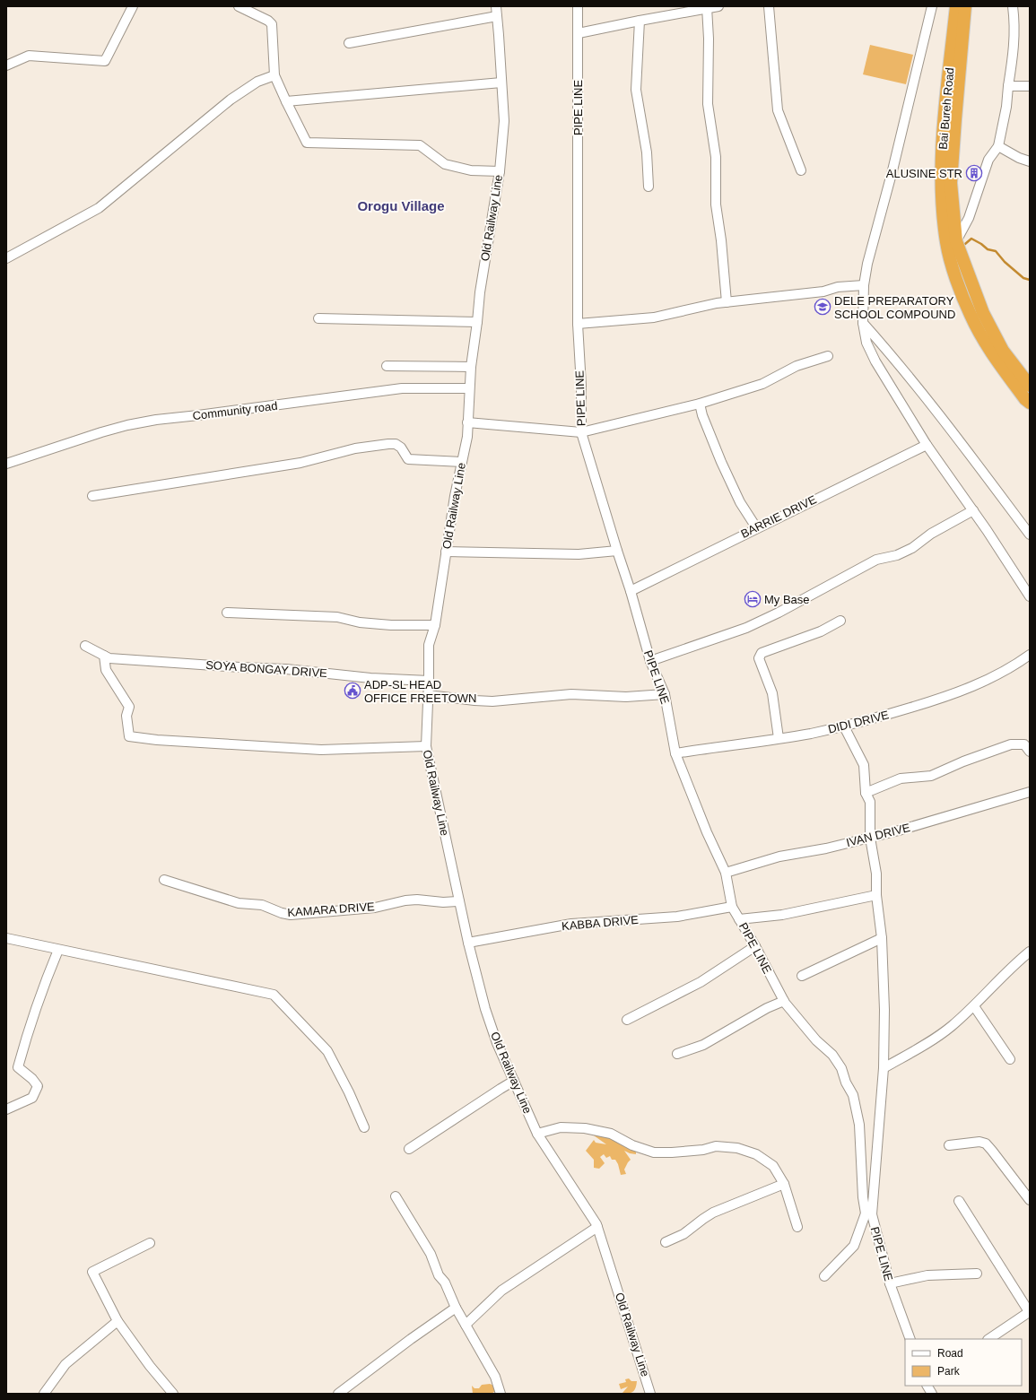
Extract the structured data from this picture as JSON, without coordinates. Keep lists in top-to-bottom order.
{
  "streets": {
    "highway": ["Bai Bureh Road"],
    "street": [
      "PIPE LINE",
      "Old Railway Line",
      "Community road",
      "BARRIE DRIVE",
      "SOYA BONGAY DRIVE",
      "DIDI DRIVE",
      "IVAN DRIVE",
      "KAMARA DRIVE",
      "KABBA DRIVE"
    ]
  },
  "crossings": [
    ["PIPE LINE", "BARRIE DRIVE"],
    ["PIPE LINE", "DIDI DRIVE"],
    ["PIPE LINE", "IVAN DRIVE"],
    ["PIPE LINE", "KABBA DRIVE"],
    ["Old Railway Line", "Community road"],
    ["Old Railway Line", "SOYA BONGAY DRIVE"],
    ["Old Railway Line", "KAMARA DRIVE"],
    ["Old Railway Line", "KABBA DRIVE"]
  ],
  "districts": ["Orogu Village"],
  "places": {
    "building": ["ALUSINE STR"],
    "school or university": ["DELE PREPARATORY SCHOOL COMPOUND"],
    "hotel": ["My Base"],
    "public building": ["ADP-SL HEAD OFFICE FREETOWN"]
  },
  "legend": ["Road", "Park"]
}
